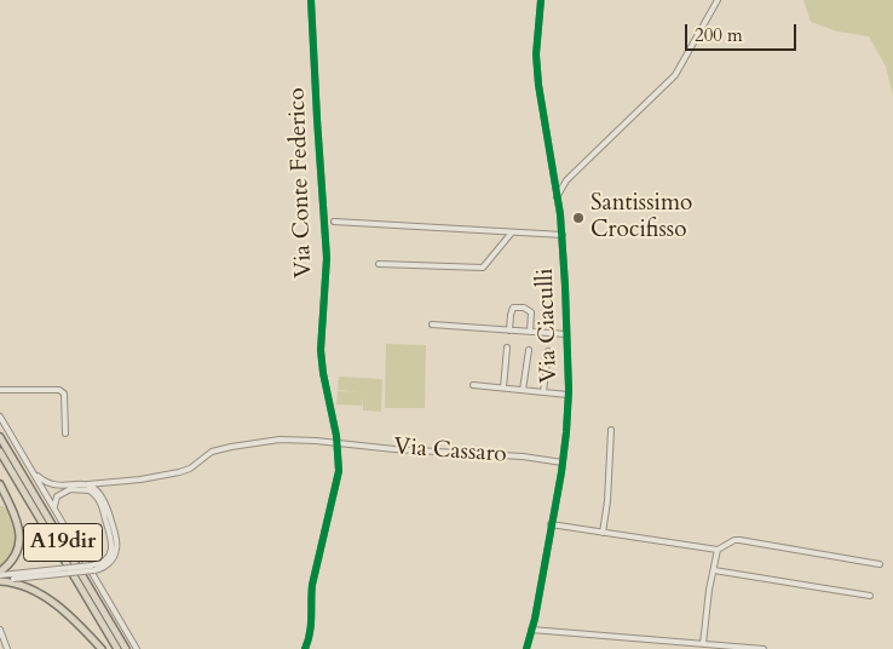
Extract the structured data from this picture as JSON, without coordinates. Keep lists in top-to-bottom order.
{
  "streets": {
    "highway": ["A19dir"],
    "street": ["Via Conte Federico", "Via Ciaculli", "Via Cassaro"]
  },
  "crossings": [
    ["Via Conte Federico", "Via Cassaro"],
    ["Via Ciaculli", "Via Cassaro"]
  ],
  "places": ["Santissimo Crocifisso"],
  "scale_bar": "200 m"
}
